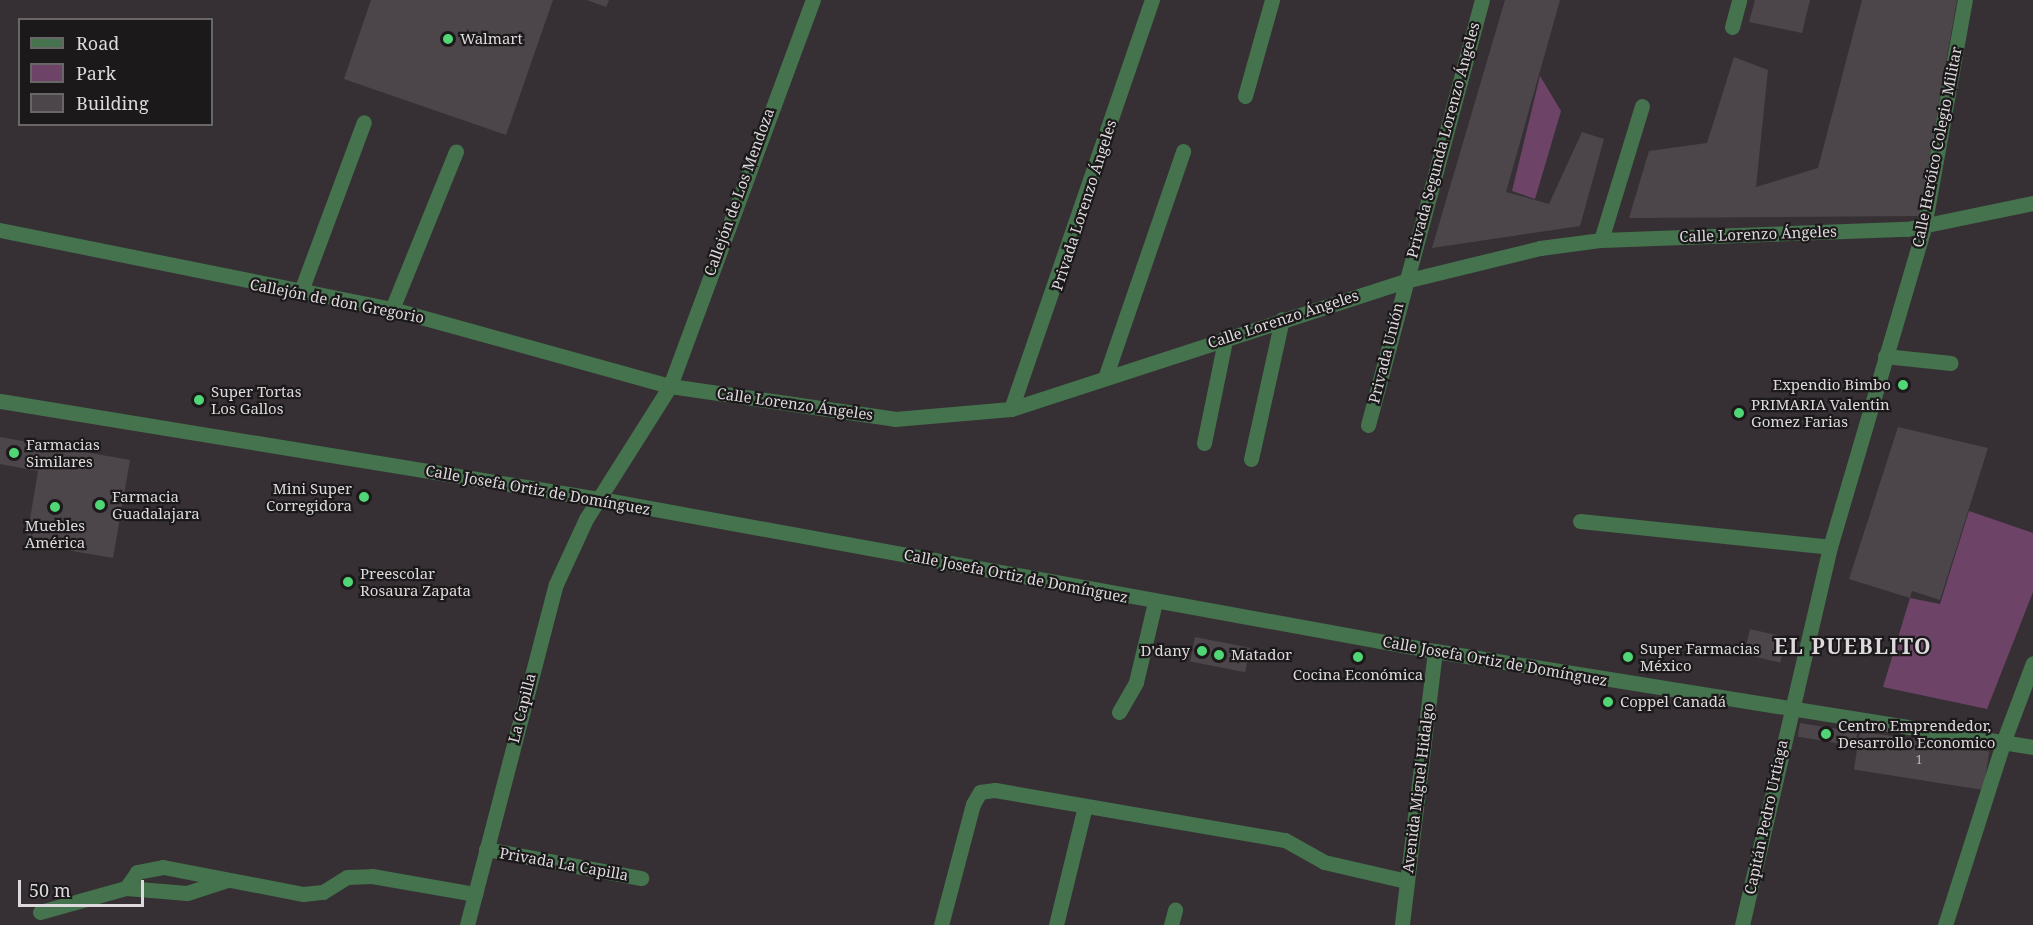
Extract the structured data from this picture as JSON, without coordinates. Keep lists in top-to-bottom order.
{
  "streets": {
    "street": [
      "Privada Segunda Lorenzo Ángeles",
      "Calle Heróico Colegio Militar",
      "Callejón de Los Mendoza",
      "Privada Lorenzo Ángeles",
      "Calle Lorenzo Ángeles",
      "Callejón de don Gregorio",
      "Privada Unión",
      "Calle Josefa Ortiz de Domínguez",
      "La Capilla",
      "Avenida Miguel Hidalgo",
      "Capitán Pedro Urtiaga",
      "Privada La Capilla"
    ]
  },
  "crossings": [
    ["Privada Segunda Lorenzo Ángeles", "Calle Lorenzo Ángeles"],
    ["Privada Segunda Lorenzo Ángeles", "Privada Unión"],
    ["Calle Heróico Colegio Militar", "Calle Lorenzo Ángeles"],
    ["Calle Heróico Colegio Militar", "Calle Josefa Ortiz de Domínguez"],
    ["Calle Heróico Colegio Militar", "Capitán Pedro Urtiaga"],
    ["Callejón de Los Mendoza", "Calle Lorenzo Ángeles"],
    ["Callejón de Los Mendoza", "Callejón de don Gregorio"],
    ["Privada Lorenzo Ángeles", "Calle Lorenzo Ángeles"],
    ["Calle Lorenzo Ángeles", "Callejón de don Gregorio"],
    ["Calle Lorenzo Ángeles", "Privada Unión"],
    ["Calle Josefa Ortiz de Domínguez", "La Capilla"],
    ["Calle Josefa Ortiz de Domínguez", "Avenida Miguel Hidalgo"],
    ["Calle Josefa Ortiz de Domínguez", "Capitán Pedro Urtiaga"],
    ["La Capilla", "Privada La Capilla"]
  ],
  "districts": ["EL PUEBLITO"],
  "places": [
    "Walmart",
    "Expendio Bimbo",
    "Super Tortas Los Gallos",
    "PRIMARIA Valentin Gomez Farias",
    "Farmacias Similares",
    "Mini Super Corregidora",
    "Farmacia Guadalajara",
    "Muebles América",
    "Preescolar Rosaura Zapata",
    "D'dany",
    "Matador",
    "Cocina Económica",
    "Super Farmacias México",
    "Coppel Canadá",
    "Centro Emprendedor, Desarrollo Economico"
  ],
  "house_numbers": ["1"],
  "legend": ["Road", "Park", "Building"],
  "scale_bar": "50 m"
}
